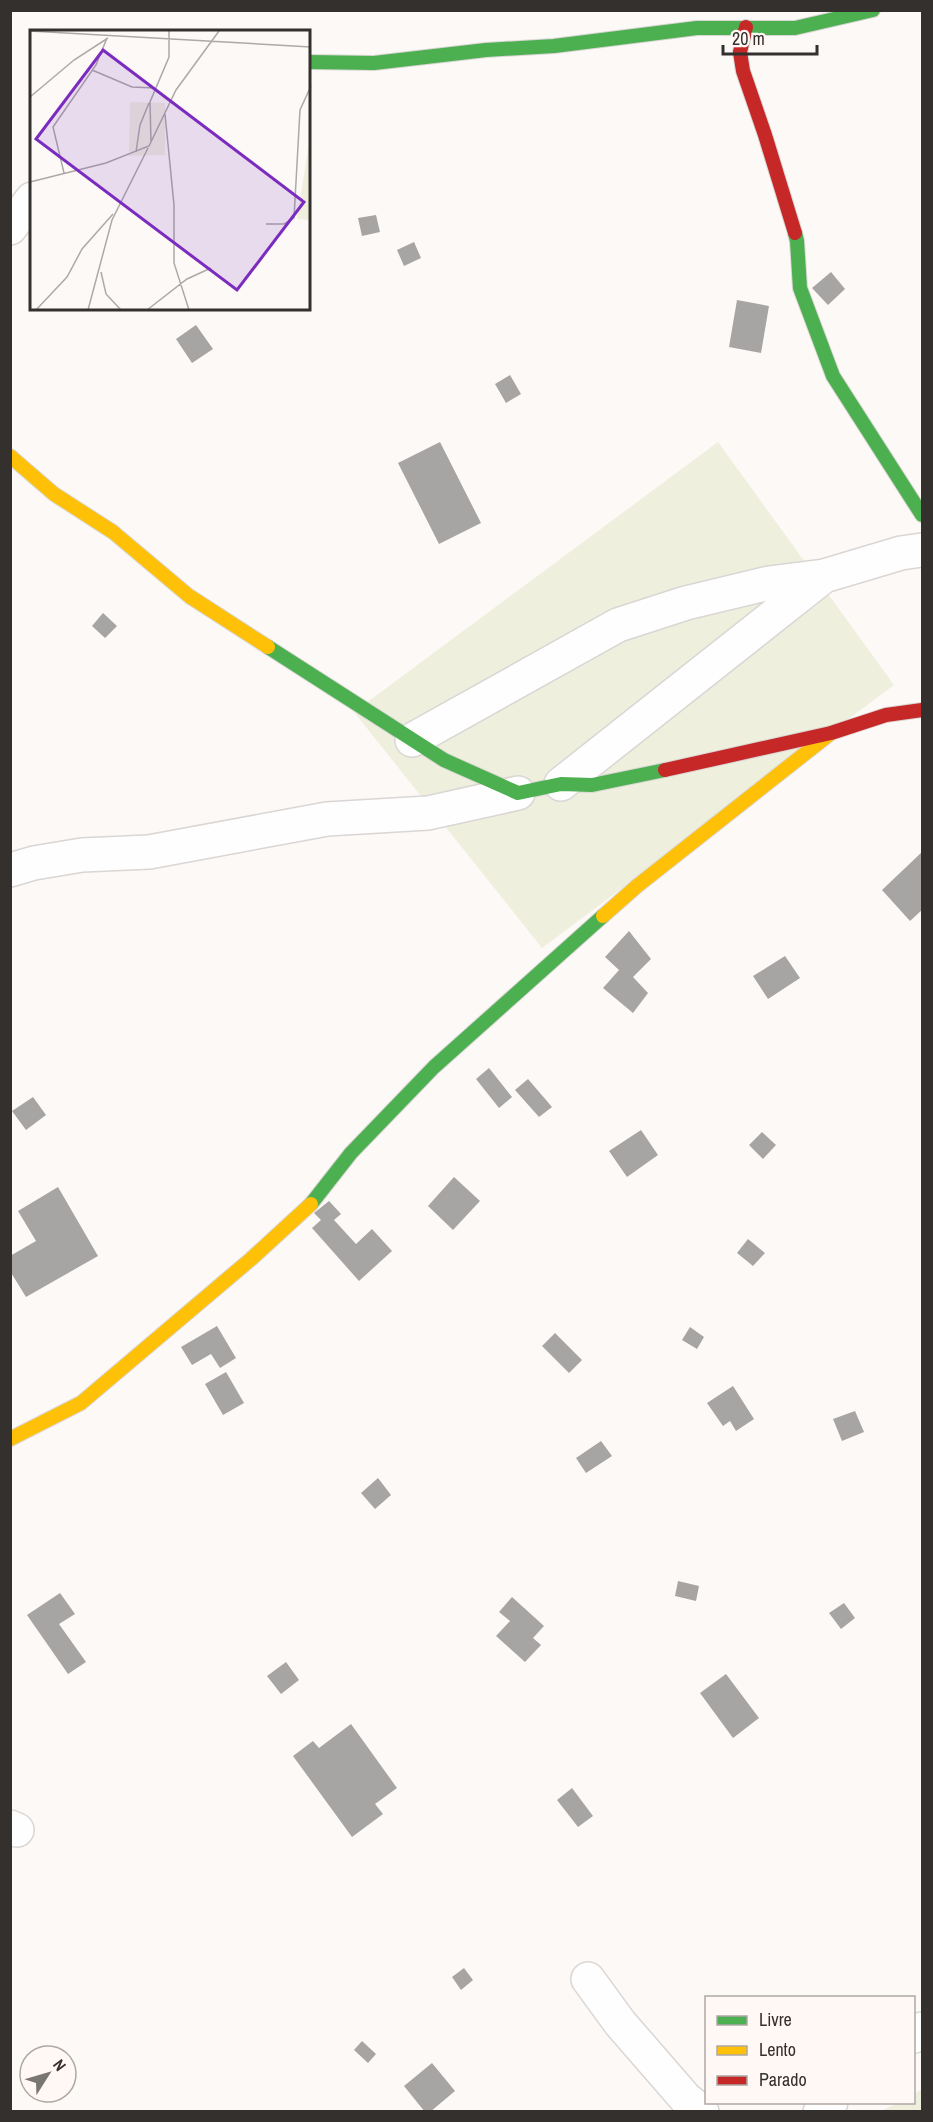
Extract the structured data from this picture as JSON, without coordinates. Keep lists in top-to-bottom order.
{
  "legend": ["Livre", "Lento", "Parado"],
  "scale_bar": "20 m",
  "north": "top right"
}
